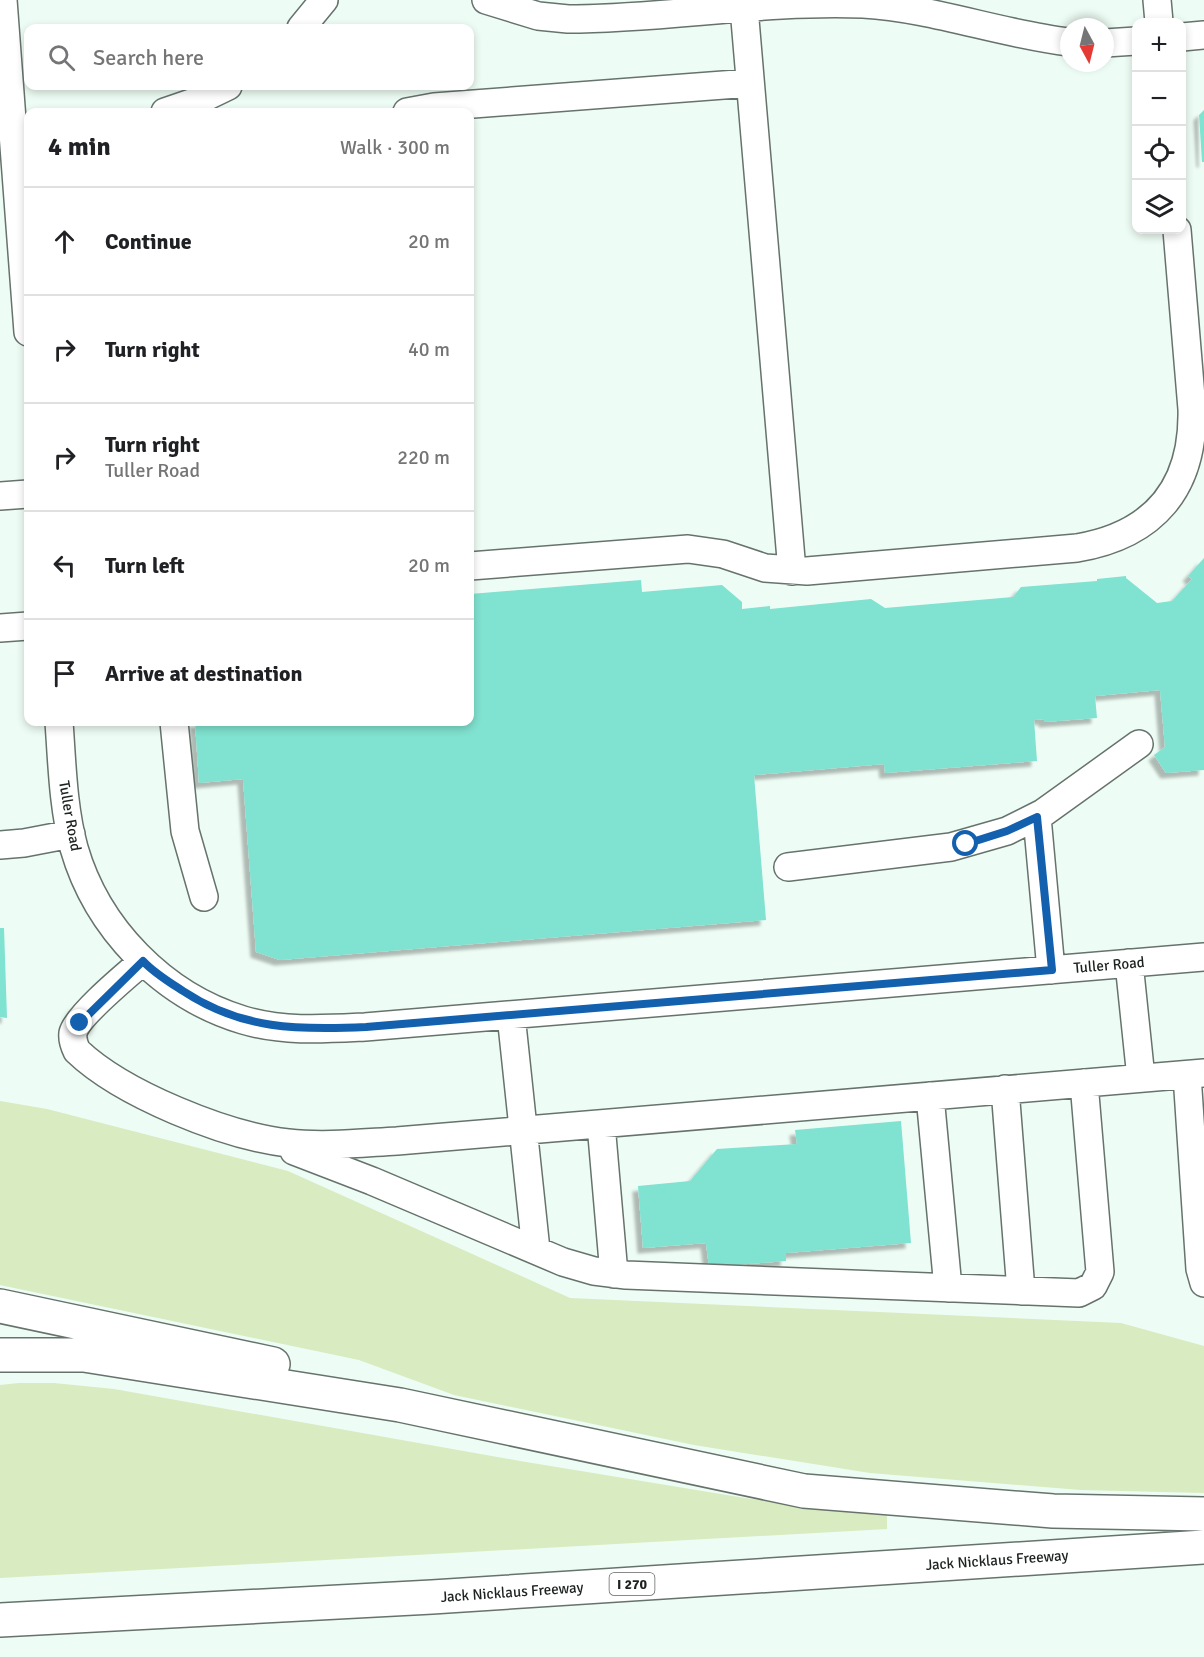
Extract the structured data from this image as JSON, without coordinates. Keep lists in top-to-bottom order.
{
  "streets": {
    "highway": ["Jack Nicklaus Freeway", "I 270"],
    "street": ["Tuller Road"]
  },
  "north": "bottom",
  "page": {
    "map_buttons": ["+", "−"],
    "search": "Search here",
    "heading": ["4 min", "Walk · 300 m"],
    "list": [
      ["Continue", "20 m"],
      ["Turn right", "40 m"],
      ["Turn right", "Tuller Road", "220 m"],
      ["Turn left", "20 m"],
      "Arrive at destination"
    ]
  }
}
